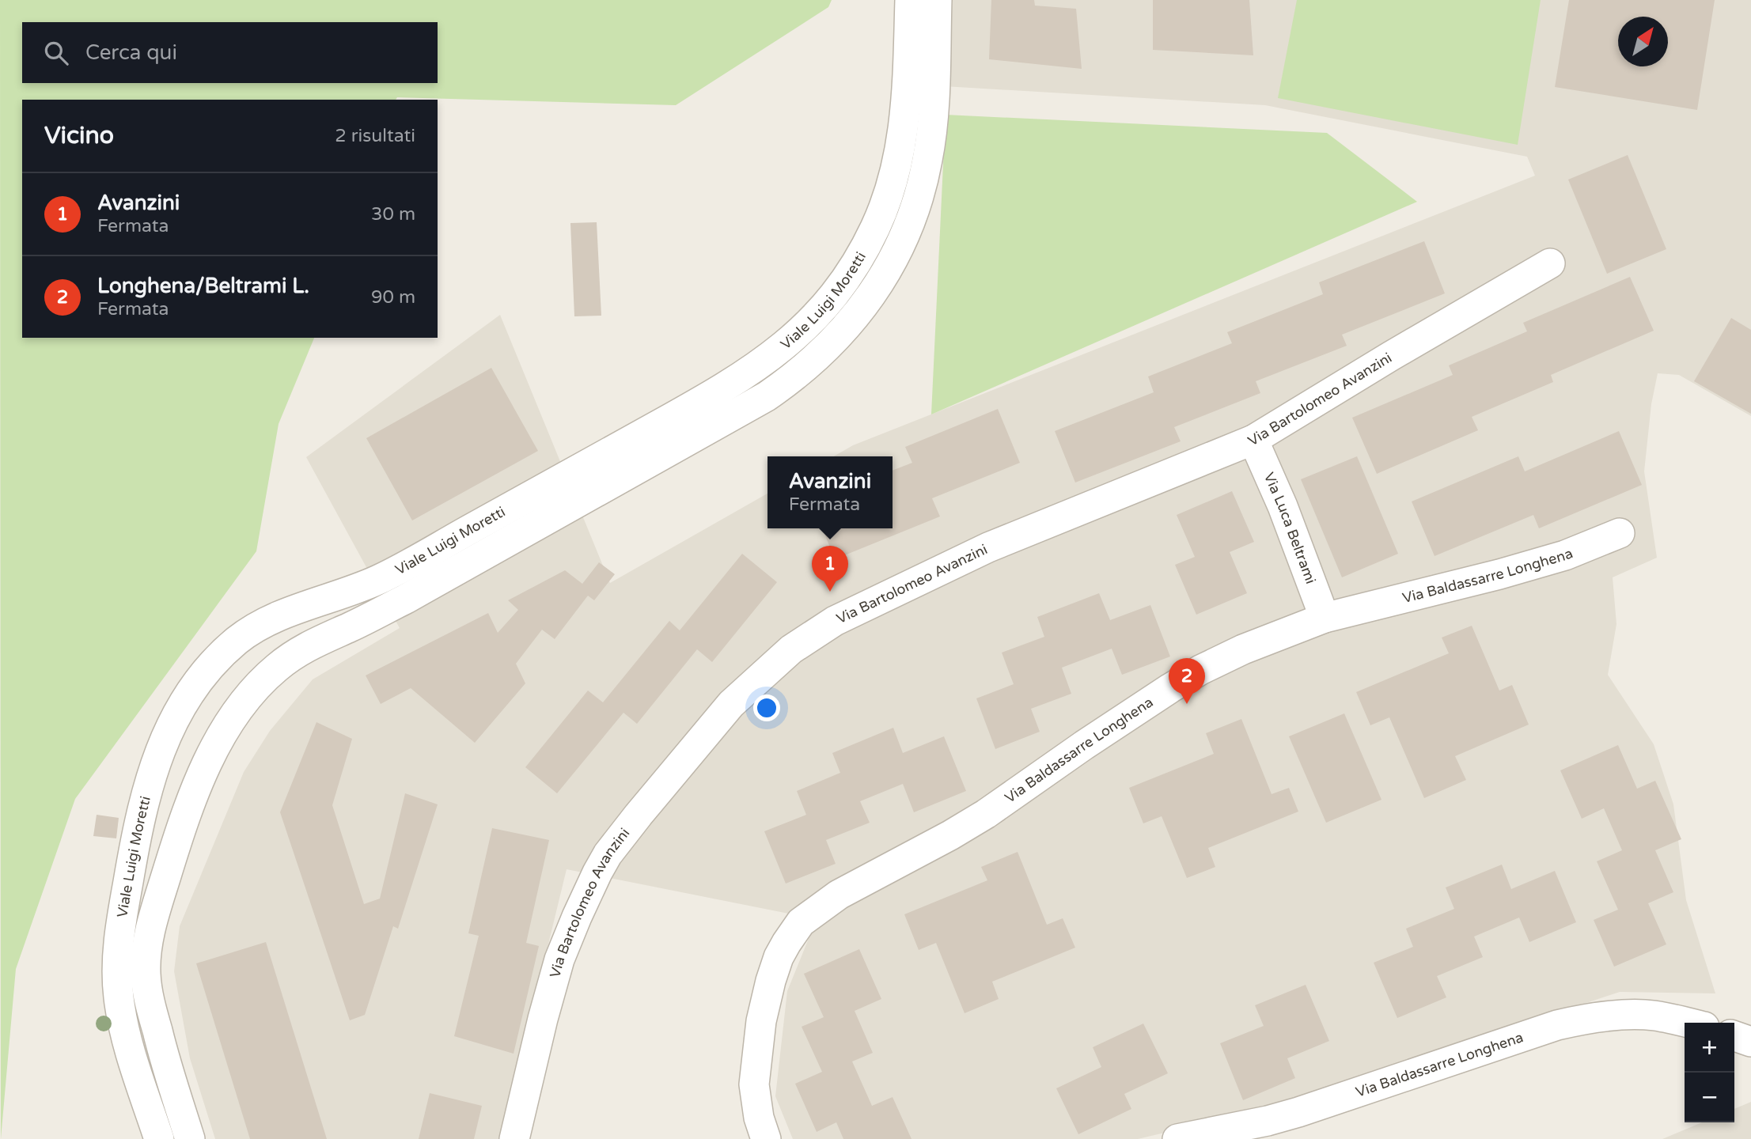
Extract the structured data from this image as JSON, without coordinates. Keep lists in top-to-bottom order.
{
  "streets": {
    "street": [
      "Viale Luigi Moretti",
      "Via Bartolomeo Avanzini",
      "Via Luca Beltrami",
      "Via Baldassarre Longhena"
    ]
  },
  "crossings": [
    ["Via Bartolomeo Avanzini", "Via Luca Beltrami"],
    ["Via Luca Beltrami", "Via Baldassarre Longhena"]
  ],
  "north": "top right",
  "page": {
    "search": "Cerca qui",
    "heading": ["Vicino", "2 risultati"],
    "list": [
      {
        "mark": "1",
        "name": "Avanzini",
        "note": "Fermata",
        "value": "30 m"
      },
      {
        "mark": "2",
        "name": "Longhena/Beltrami L.",
        "note": "Fermata",
        "value": "90 m"
      }
    ],
    "popup": ["Avanzini", "Fermata"],
    "pins": ["1", "2"],
    "map_buttons": ["+", "−"]
  }
}
